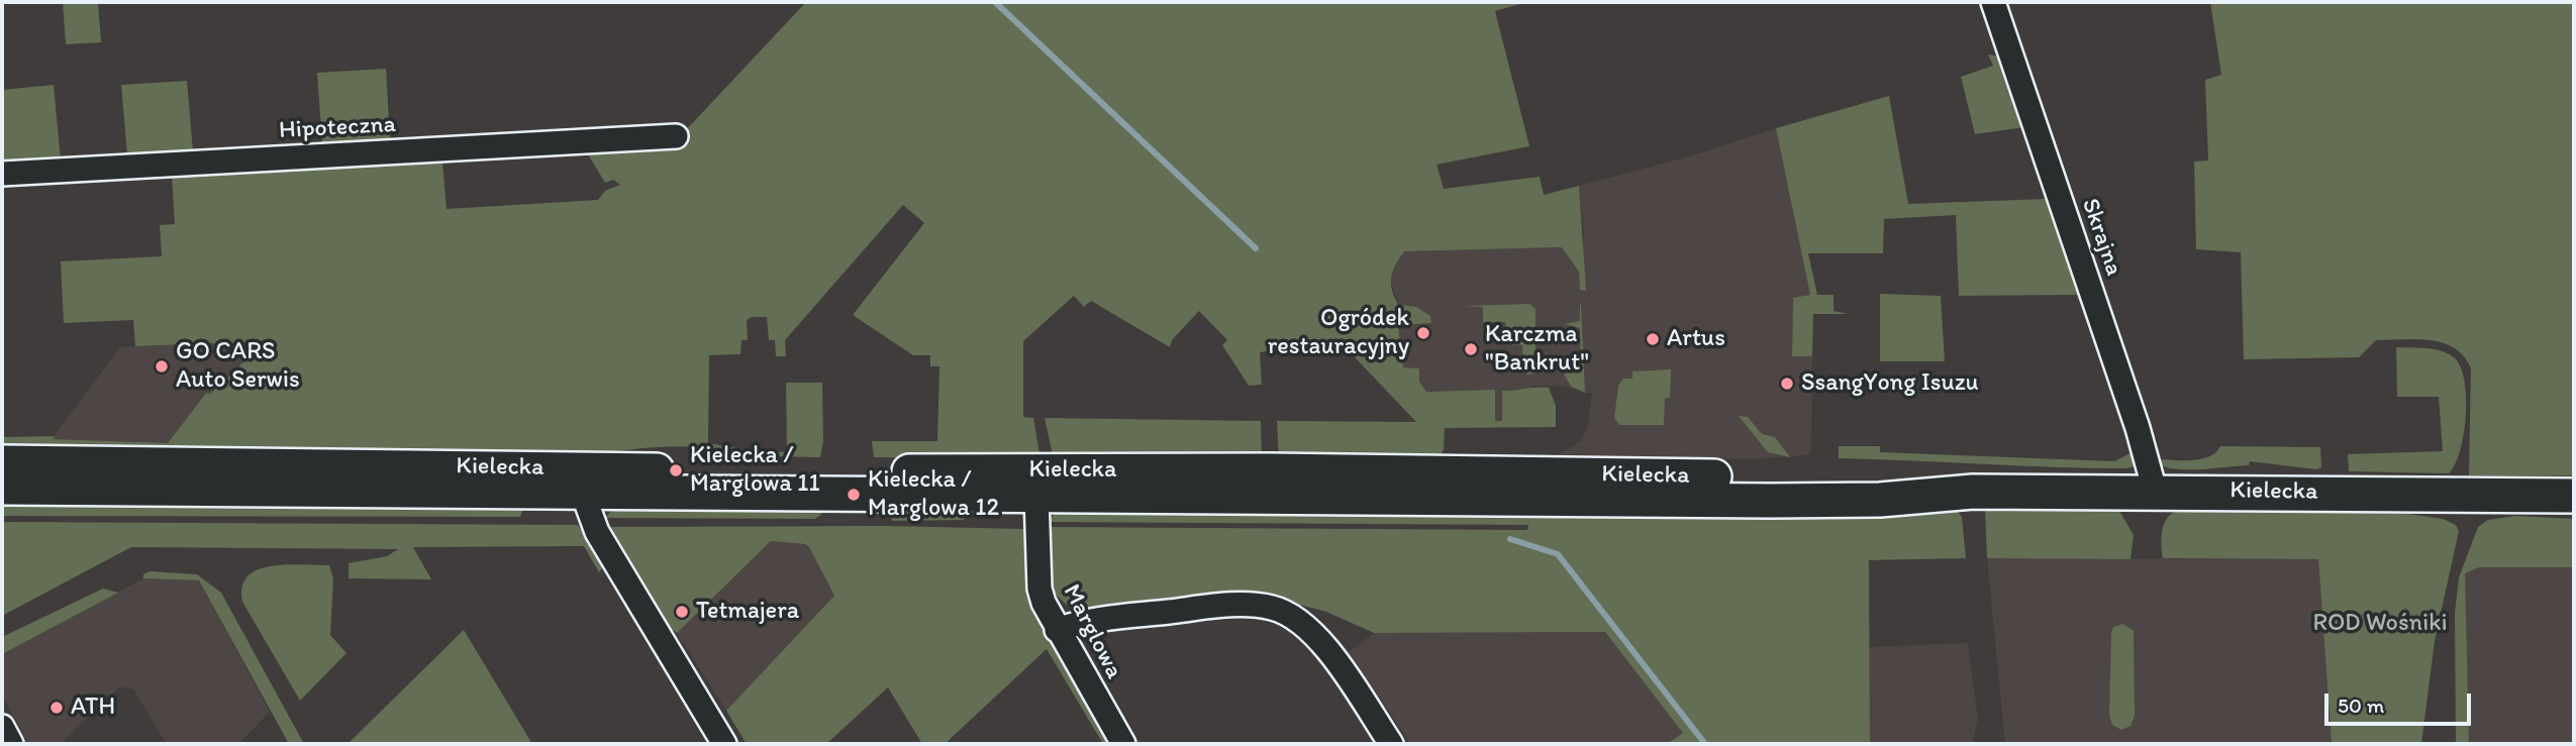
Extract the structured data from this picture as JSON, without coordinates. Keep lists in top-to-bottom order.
{
  "streets": {
    "main road": ["Kielecka"],
    "street": ["Hipoteczna", "Skrajna", "Marglowa"]
  },
  "crossings": [
    ["Skrajna", "Kielecka"],
    ["Kielecka", "Marglowa"]
  ],
  "parks": ["ROD Wośniki"],
  "places": [
    "Ogródek restauracyjny",
    "Artus",
    "Karczma \"Bankrut\"",
    "GO CARS Auto Serwis",
    "SsangYong Isuzu",
    "Kielecka / Marglowa 11",
    "Kielecka / Marglowa 12",
    "Tetmajera",
    "ATH"
  ],
  "scale_bar": "50 m"
}
